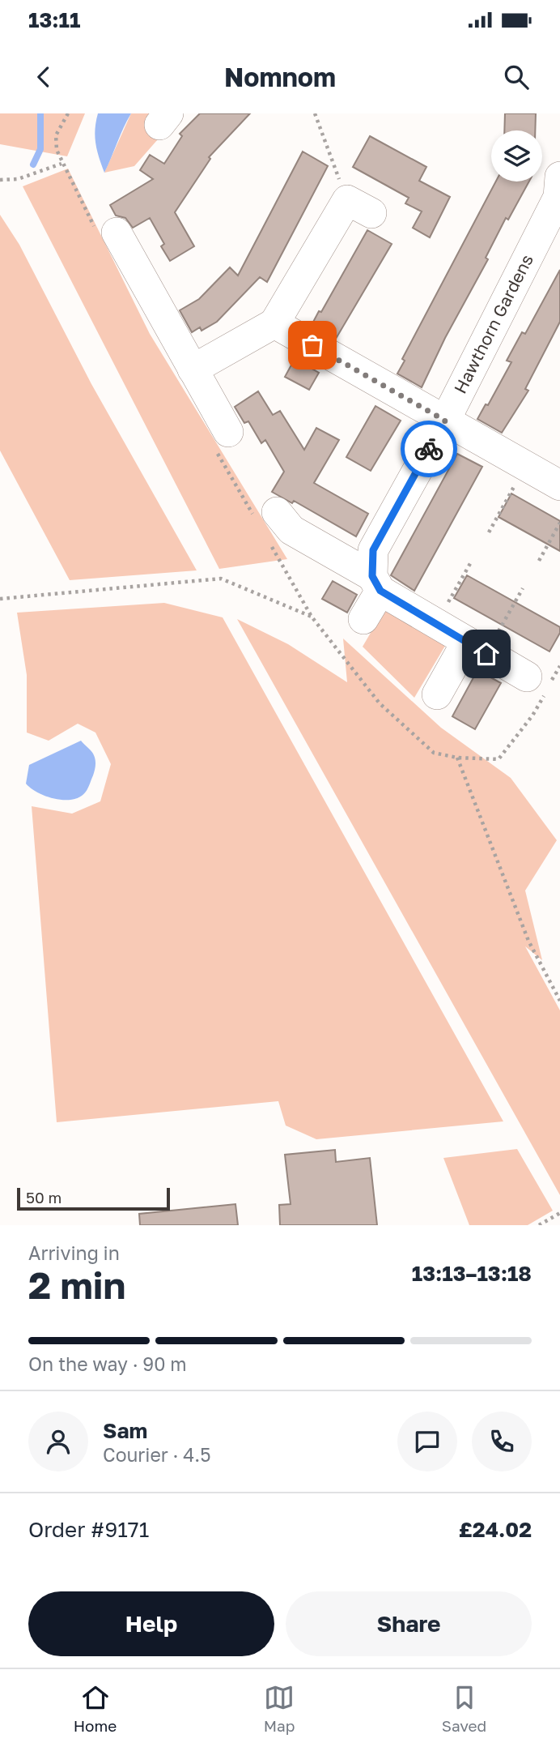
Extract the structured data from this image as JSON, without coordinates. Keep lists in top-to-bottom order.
{
  "streets": {
    "street": ["Hawthorn Gardens"]
  },
  "scale_bar": "50 m",
  "page": {
    "status": "13:11",
    "header": "Nomnom",
    "scale": "50 m",
    "heading": ["2 min", "Arriving in", "13:13–13:18"],
    "panel": [
      "Sam",
      "Courier · 4.5",
      "Order #9171",
      "£24.02"
    ],
    "bar": "On the way · 90 m",
    "buttons": ["Help", "Share"],
    "tabs": ["Home", "Map", "Saved"]
  }
}
